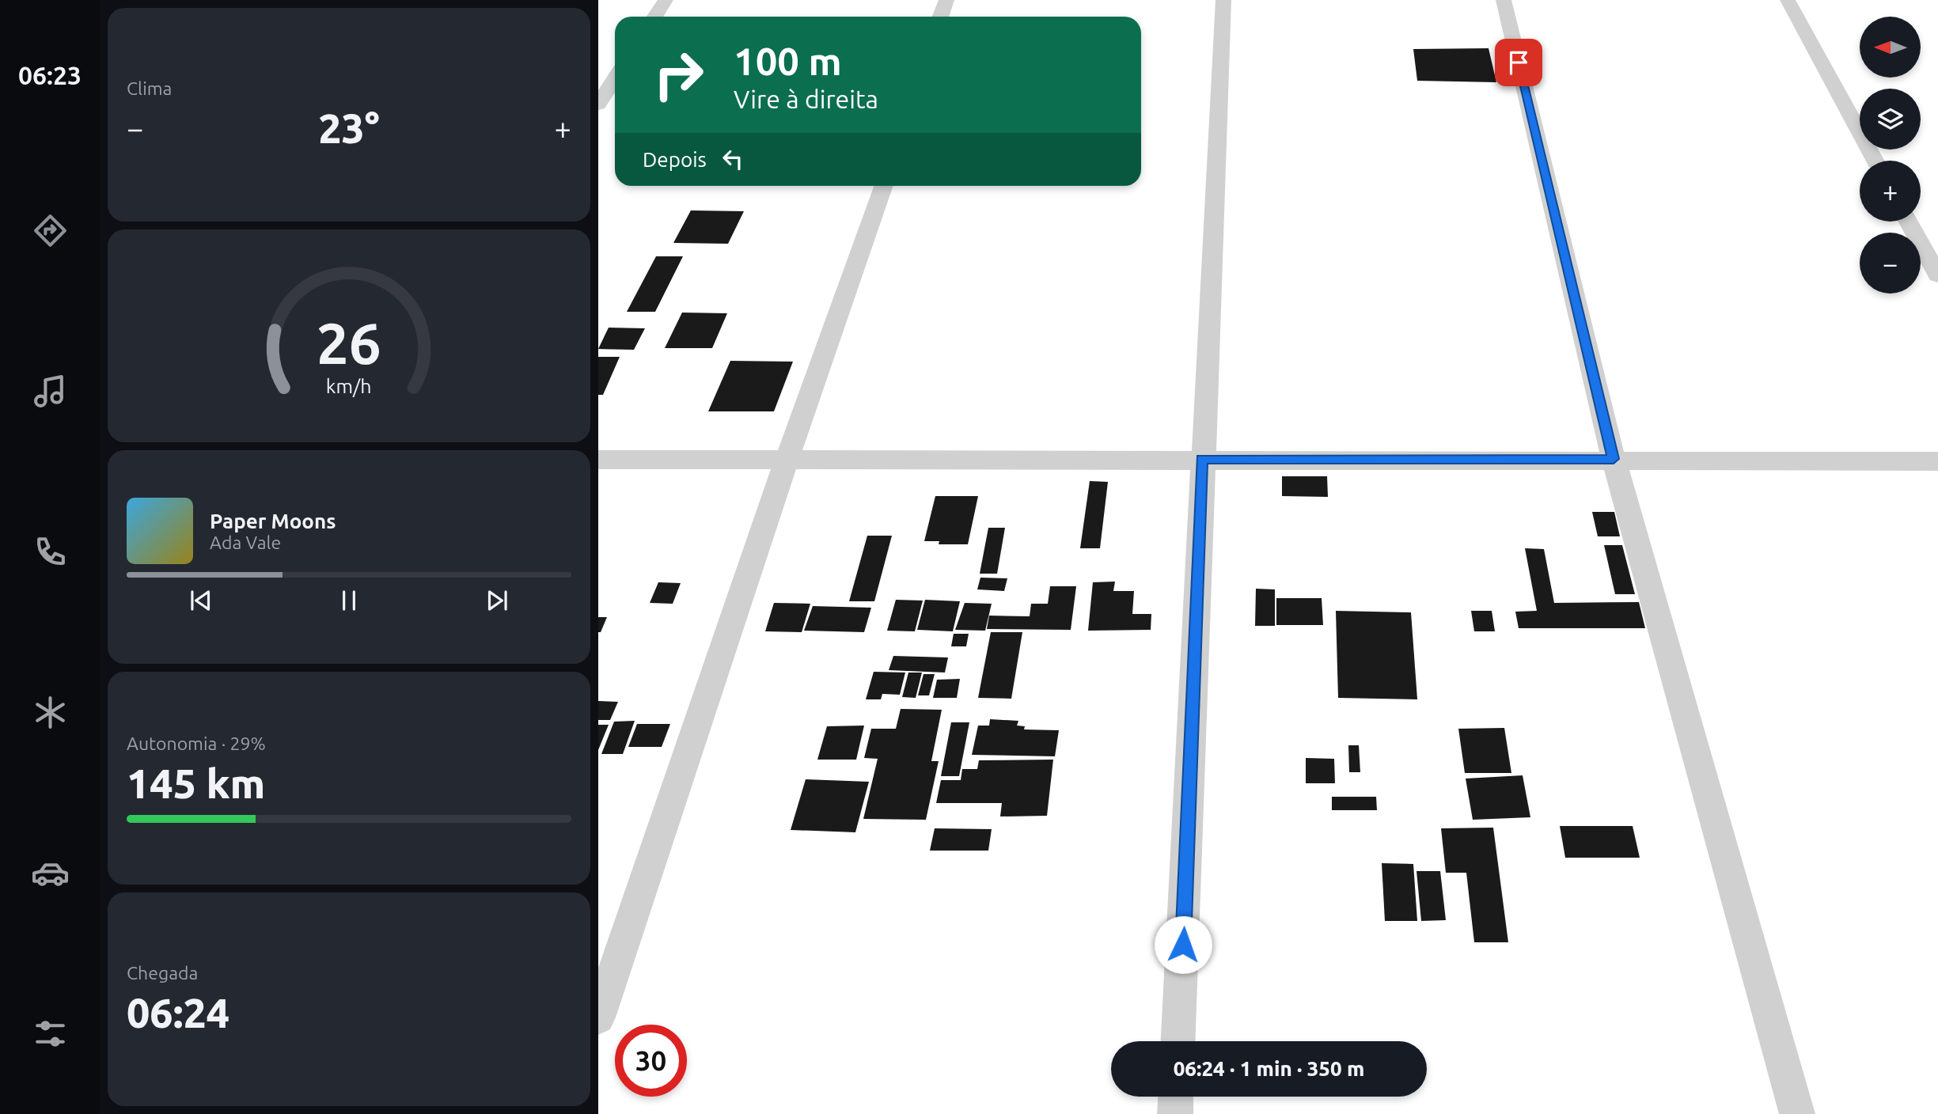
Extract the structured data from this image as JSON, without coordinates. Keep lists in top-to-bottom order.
{
  "north": "left",
  "page": {
    "tabs": "06:23",
    "tile": [
      "Clima",
      ["Autonomia · 29%", "145 km"],
      ["Chegada", "06:24"]
    ],
    "map_buttons": ["+", "−"],
    "turn": ["100 m", "Vire à direita"],
    "heat": ["−", "23°", "+"],
    "then": "Depois",
    "song": ["Paper Moons", "Ada Vale"],
    "limit": "30",
    "trip": "06:24 · 1 min · 350 m",
    "gauge": ["26", "km/h"]
  }
}
